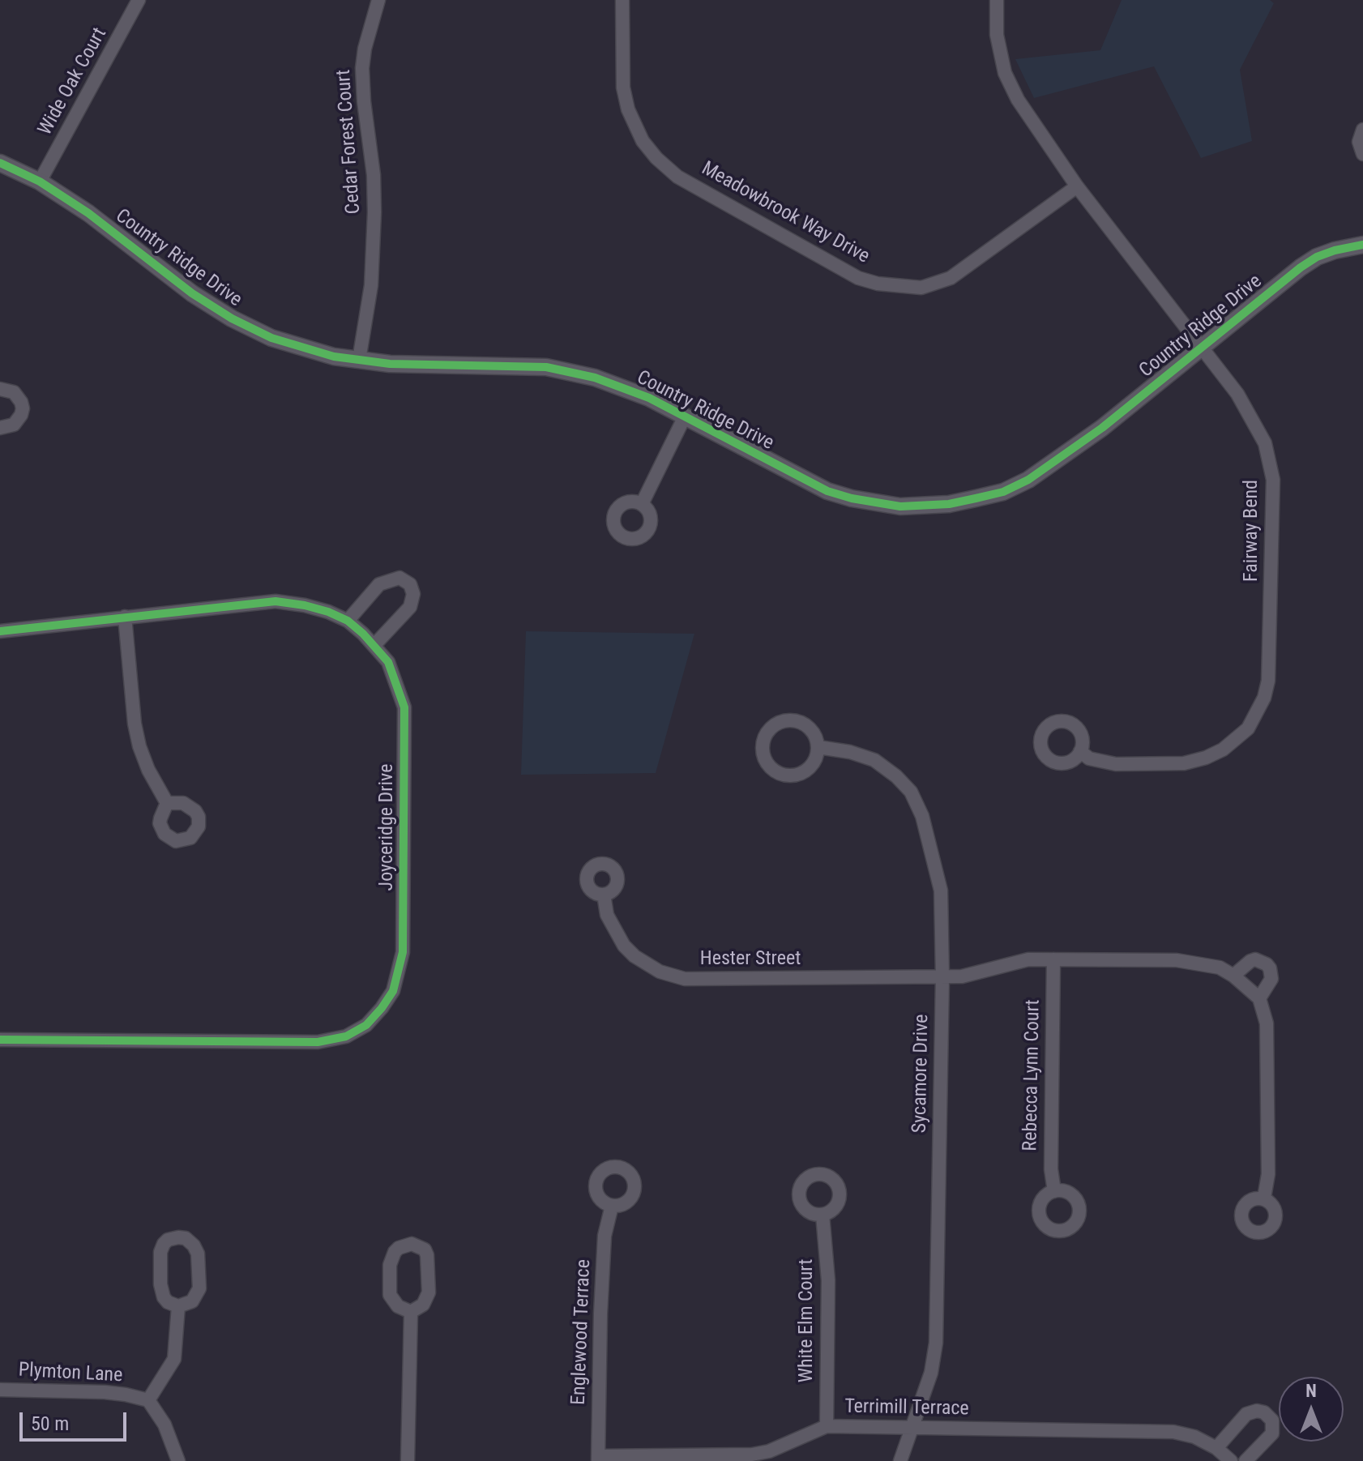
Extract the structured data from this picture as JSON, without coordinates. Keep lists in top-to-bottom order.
{
  "streets": {
    "street": [
      "Wide Oak Court",
      "Cedar Forest Court",
      "Meadowbrook Way Drive",
      "Country Ridge Drive",
      "Fairway Bend",
      "Joyceridge Drive",
      "Hester Street",
      "Sycamore Drive",
      "Rebecca Lynn Court",
      "White Elm Court",
      "Englewood Terrace",
      "Plymton Lane",
      "Terrimill Terrace"
    ]
  },
  "crossings": [
    ["Wide Oak Court", "Country Ridge Drive"],
    ["Cedar Forest Court", "Country Ridge Drive"],
    ["Meadowbrook Way Drive", "Fairway Bend"],
    ["Country Ridge Drive", "Fairway Bend"],
    ["Hester Street", "Sycamore Drive"],
    ["Hester Street", "Rebecca Lynn Court"],
    ["Sycamore Drive", "Terrimill Terrace"],
    ["White Elm Court", "Terrimill Terrace"],
    ["Englewood Terrace", "Terrimill Terrace"]
  ],
  "scale_bar": "50 m",
  "north": "top"
}
